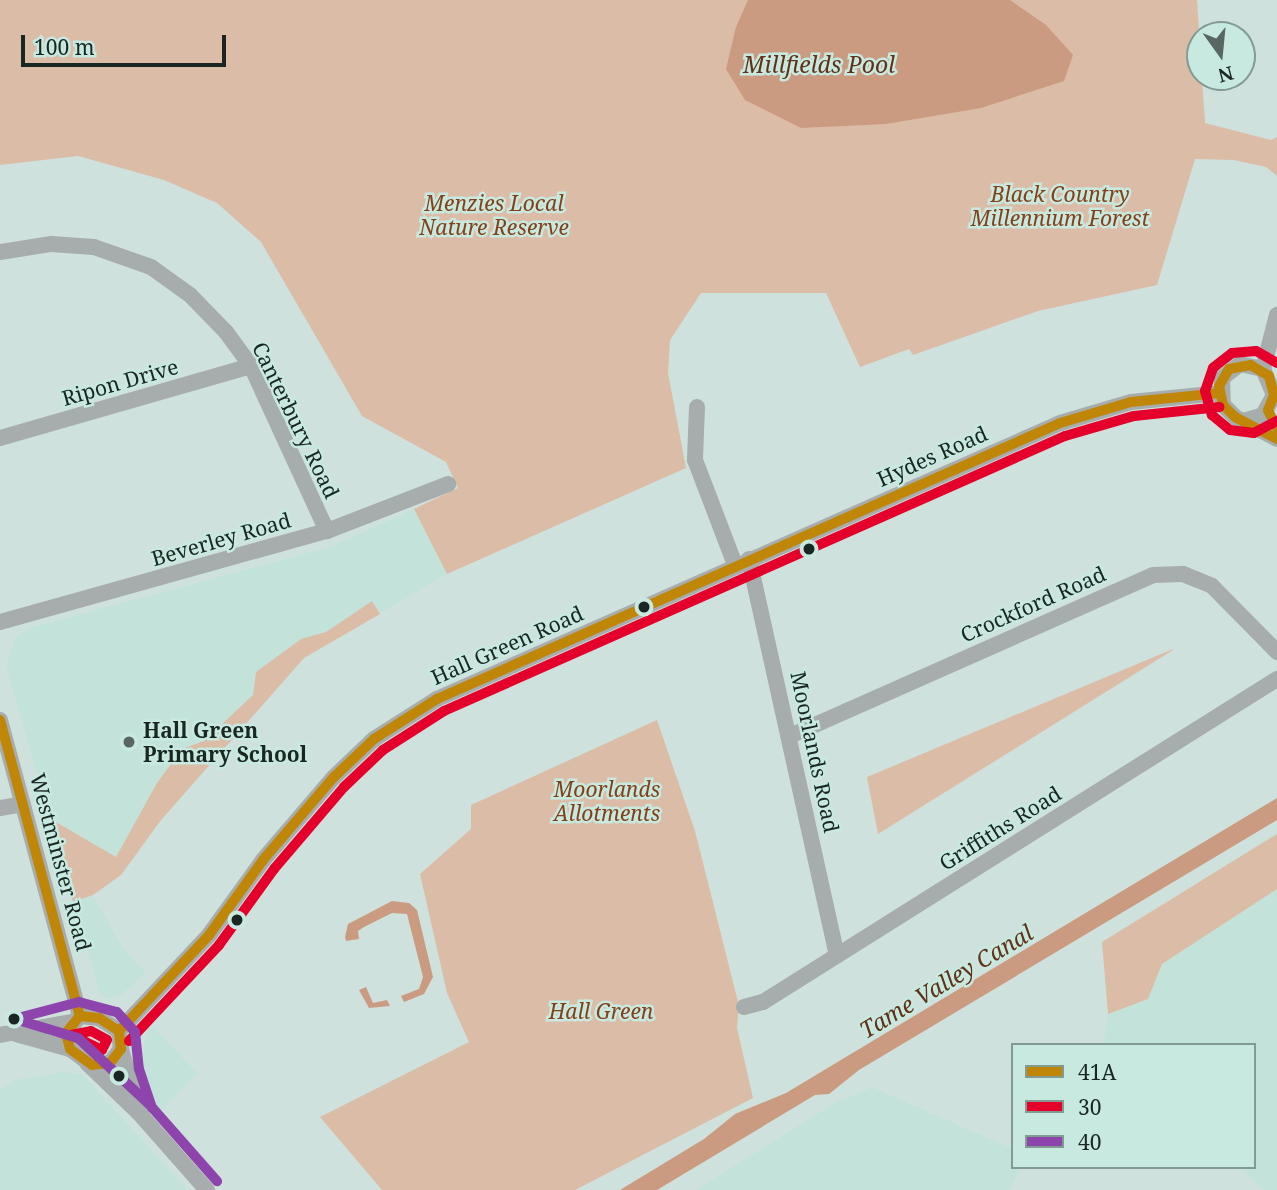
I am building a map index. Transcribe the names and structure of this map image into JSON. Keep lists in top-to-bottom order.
{
  "streets": {
    "street": [
      "Ripon Drive",
      "Canterbury Road",
      "Hydes Road",
      "Beverley Road",
      "Crockford Road",
      "Hall Green Road",
      "Moorlands Road",
      "Griffiths Road",
      "Westminster Road"
    ]
  },
  "crossings": [
    ["Ripon Drive", "Canterbury Road"],
    ["Canterbury Road", "Beverley Road"],
    ["Hydes Road", "Hall Green Road"],
    ["Hydes Road", "Moorlands Road"],
    ["Crockford Road", "Moorlands Road"],
    ["Hall Green Road", "Westminster Road"],
    ["Moorlands Road", "Griffiths Road"]
  ],
  "water": ["Millfields Pool", "Tame Valley Canal"],
  "parks": [
    "Black Country Millennium Forest",
    "Menzies Local Nature Reserve",
    "Moorlands Allotments",
    "Hall Green"
  ],
  "places": ["Hall Green Primary School"],
  "lines": ["transit line 30", "transit line 41A", "transit line 40"],
  "legend": ["41A", "30", "40"],
  "scale_bar": "100 m",
  "north": "bottom"
}
